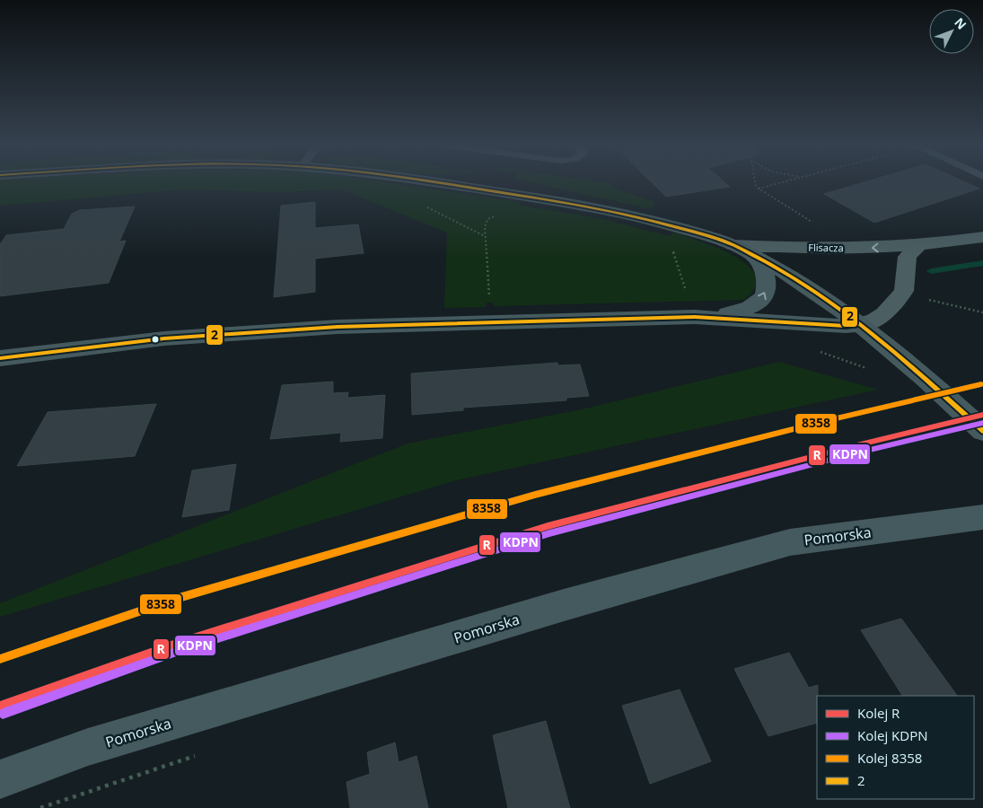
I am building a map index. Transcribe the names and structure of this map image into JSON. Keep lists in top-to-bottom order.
{
  "streets": {
    "street": ["Flisacza", "Pomorska"]
  },
  "lines": [
    "transit line 2",
    "rail line 8358",
    "rail line R",
    "rail line KDPN"
  ],
  "legend": [
    "Kolej R",
    "Kolej KDPN",
    "Kolej 8358",
    "2"
  ],
  "north": "top right"
}
